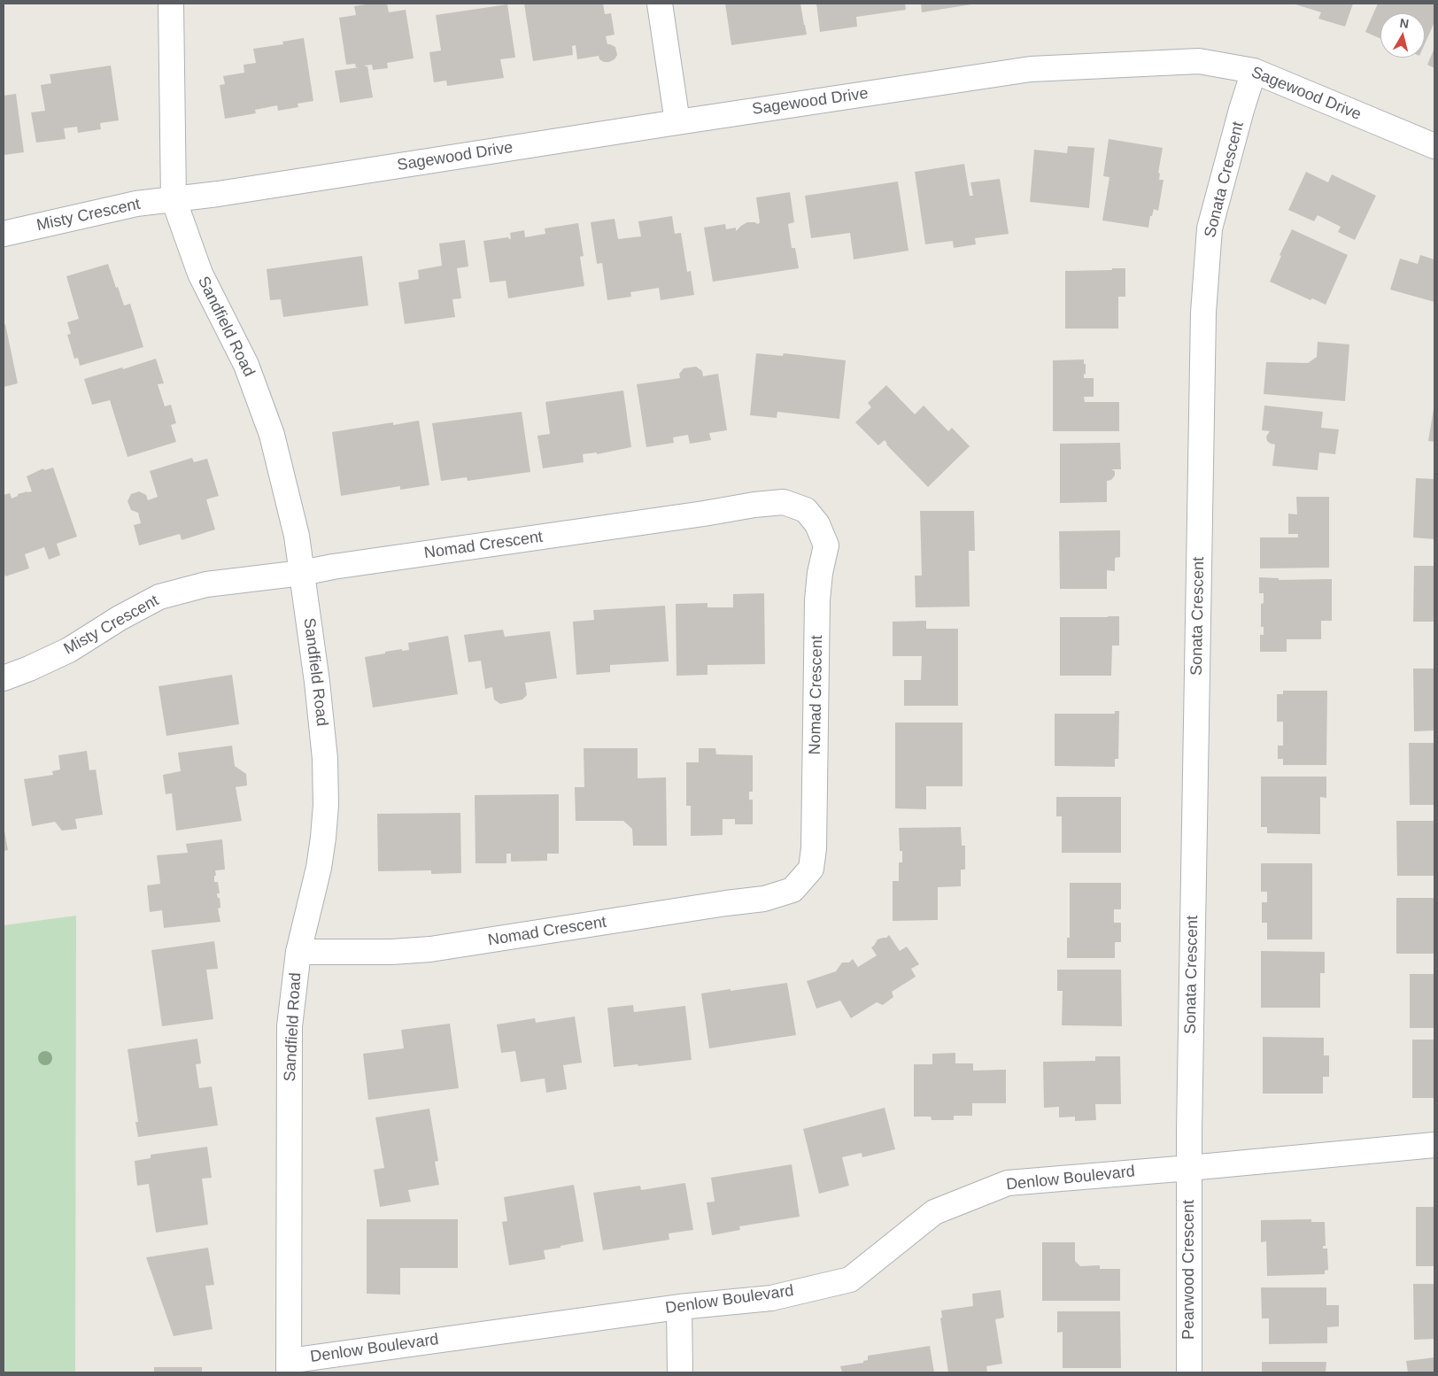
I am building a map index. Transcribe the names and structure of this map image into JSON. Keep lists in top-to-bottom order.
{
  "streets": {
    "street": [
      "Sagewood Drive",
      "Sonata Crescent",
      "Misty Crescent",
      "Sandfield Road",
      "Nomad Crescent",
      "Denlow Boulevard",
      "Pearwood Crescent"
    ]
  },
  "crossings": [
    ["Sagewood Drive", "Sonata Crescent"],
    ["Sagewood Drive", "Misty Crescent"],
    ["Sagewood Drive", "Sandfield Road"],
    ["Sonata Crescent", "Denlow Boulevard"],
    ["Sonata Crescent", "Pearwood Crescent"],
    ["Misty Crescent", "Sandfield Road"],
    ["Misty Crescent", "Nomad Crescent"],
    ["Sandfield Road", "Nomad Crescent"],
    ["Sandfield Road", "Denlow Boulevard"],
    ["Denlow Boulevard", "Pearwood Crescent"]
  ],
  "north": "top"
}
